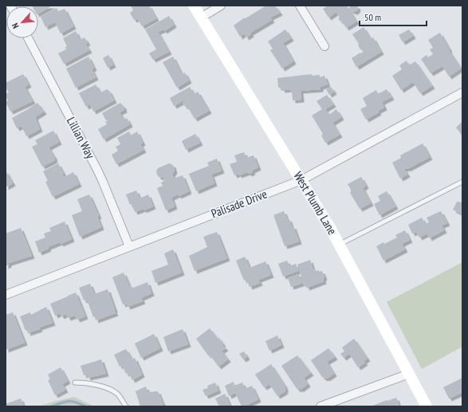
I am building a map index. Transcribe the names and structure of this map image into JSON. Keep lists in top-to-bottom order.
{
  "streets": {
    "main road": ["West Plumb Lane"],
    "street": ["Lillian Way", "Palisade Drive"]
  },
  "crossings": [
    ["Lillian Way", "Palisade Drive"],
    ["West Plumb Lane", "Palisade Drive"]
  ],
  "scale_bar": "50 m",
  "north": "bottom left"
}
